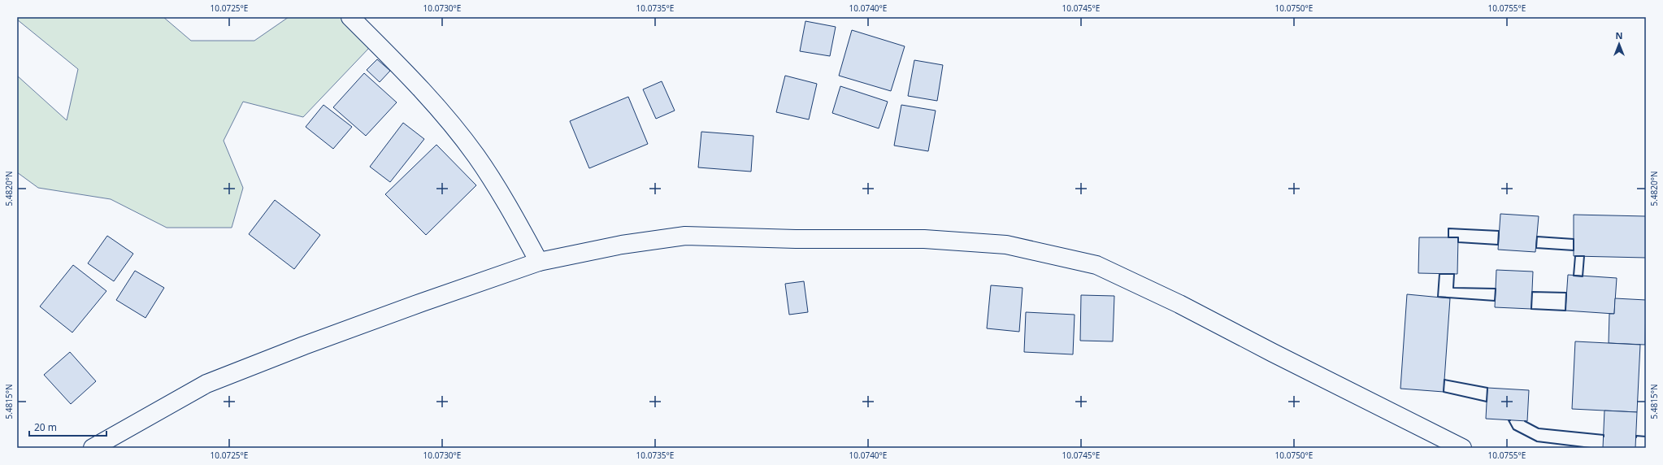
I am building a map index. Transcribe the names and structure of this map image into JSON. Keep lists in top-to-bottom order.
{
  "scale_bar": "20 m",
  "north": "top",
  "coordinates": [
    "10.0725°E",
    "10.0730°E",
    "10.0735°E",
    "10.0740°E",
    "10.0745°E",
    "10.0750°E",
    "10.0755°E",
    "5.4820°N",
    "5.4815°N"
  ]
}
